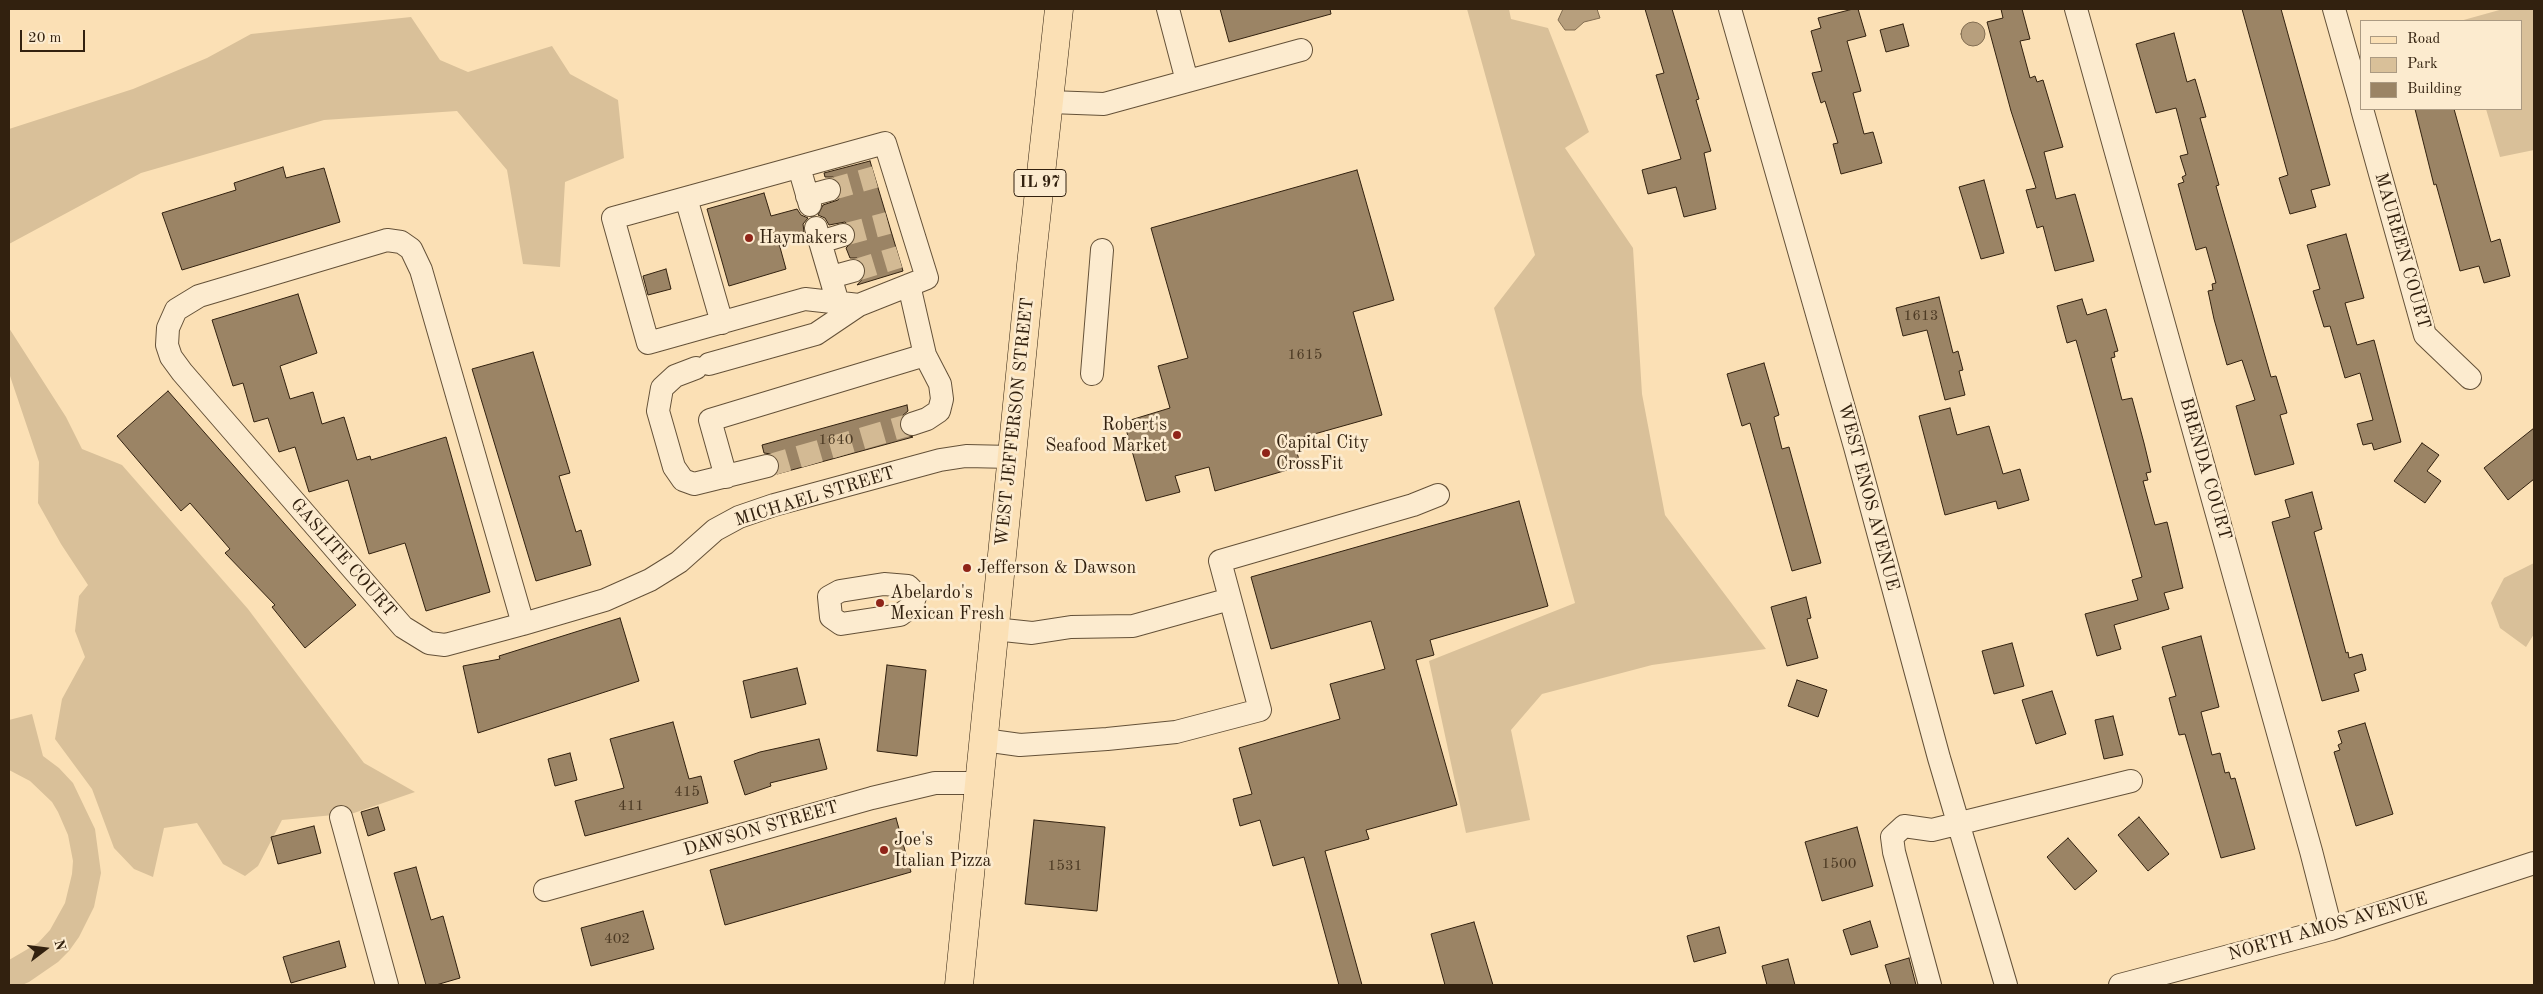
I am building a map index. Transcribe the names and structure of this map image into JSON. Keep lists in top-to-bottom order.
{
  "streets": {
    "main road": ["IL 97", "WEST JEFFERSON STREET"],
    "street": [
      "MAUREEN COURT",
      "BRENDA COURT",
      "MICHAEL STREET",
      "WEST ENOS AVENUE",
      "GASLITE COURT",
      "DAWSON STREET",
      "NORTH AMOS AVENUE"
    ]
  },
  "crossings": [
    ["WEST JEFFERSON STREET", "MICHAEL STREET"],
    ["WEST JEFFERSON STREET", "DAWSON STREET"],
    ["BRENDA COURT", "NORTH AMOS AVENUE"],
    ["MICHAEL STREET", "GASLITE COURT"]
  ],
  "places": [
    "Haymakers",
    "Robert's Seafood Market",
    "Capital City CrossFit",
    "Jefferson & Dawson",
    "Abelardo's Mexican Fresh",
    "Joe's Italian Pizza"
  ],
  "house_numbers": [
    "1613",
    "1615",
    "1640",
    "415",
    "411",
    "1500",
    "1531",
    "402"
  ],
  "legend": ["Road", "Park", "Building"],
  "scale_bar": "20 m",
  "north": "right"
}
